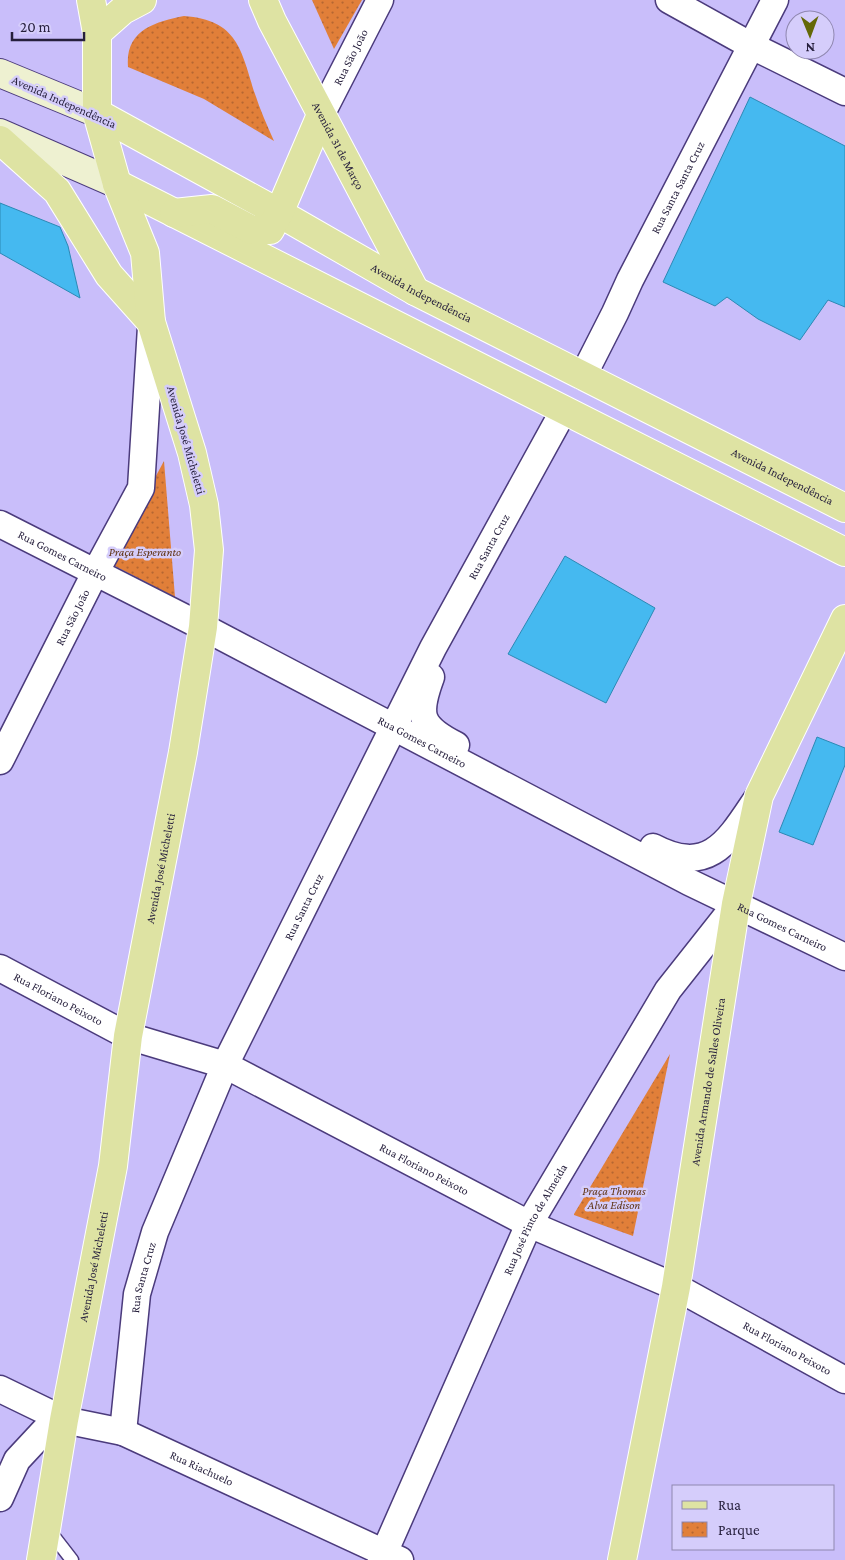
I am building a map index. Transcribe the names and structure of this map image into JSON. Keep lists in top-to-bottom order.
{
  "streets": {
    "main road": [
      "Avenida Independência",
      "Avenida 31 de Março",
      "Avenida José Micheletti",
      "Avenida Armando de Salles Oliveira"
    ],
    "street": [
      "Rua São João",
      "Rua Santa Santa Cruz",
      "Rua Santa Cruz",
      "Rua Gomes Carneiro",
      "Rua Floriano Peixoto",
      "Rua José Pinto de Almeida",
      "Rua Riachuelo"
    ]
  },
  "crossings": [
    ["Rua São João", "Avenida 31 de Março"],
    ["Rua São João", "Avenida José Micheletti"],
    ["Rua São João", "Rua Gomes Carneiro"],
    ["Avenida Independência", "Avenida 31 de Março"],
    ["Avenida Independência", "Rua Santa Santa Cruz"],
    ["Avenida José Micheletti", "Rua Gomes Carneiro"],
    ["Avenida José Micheletti", "Rua Floriano Peixoto"],
    ["Avenida José Micheletti", "Rua Riachuelo"],
    ["Rua Santa Cruz", "Rua Gomes Carneiro"],
    ["Rua Santa Cruz", "Rua Floriano Peixoto"],
    ["Rua Santa Cruz", "Rua Riachuelo"],
    ["Rua Gomes Carneiro", "Avenida Armando de Salles Oliveira"],
    ["Rua Gomes Carneiro", "Rua José Pinto de Almeida"],
    ["Rua Floriano Peixoto", "Avenida Armando de Salles Oliveira"],
    ["Rua Floriano Peixoto", "Rua José Pinto de Almeida"],
    ["Avenida Armando de Salles Oliveira", "Rua José Pinto de Almeida"],
    ["Rua José Pinto de Almeida", "Rua Riachuelo"]
  ],
  "parks": ["Praça Esperanto", "Praça Thomas Alva Edison"],
  "legend": ["Rua", "Parque"],
  "scale_bar": "20 m",
  "north": "bottom"
}
